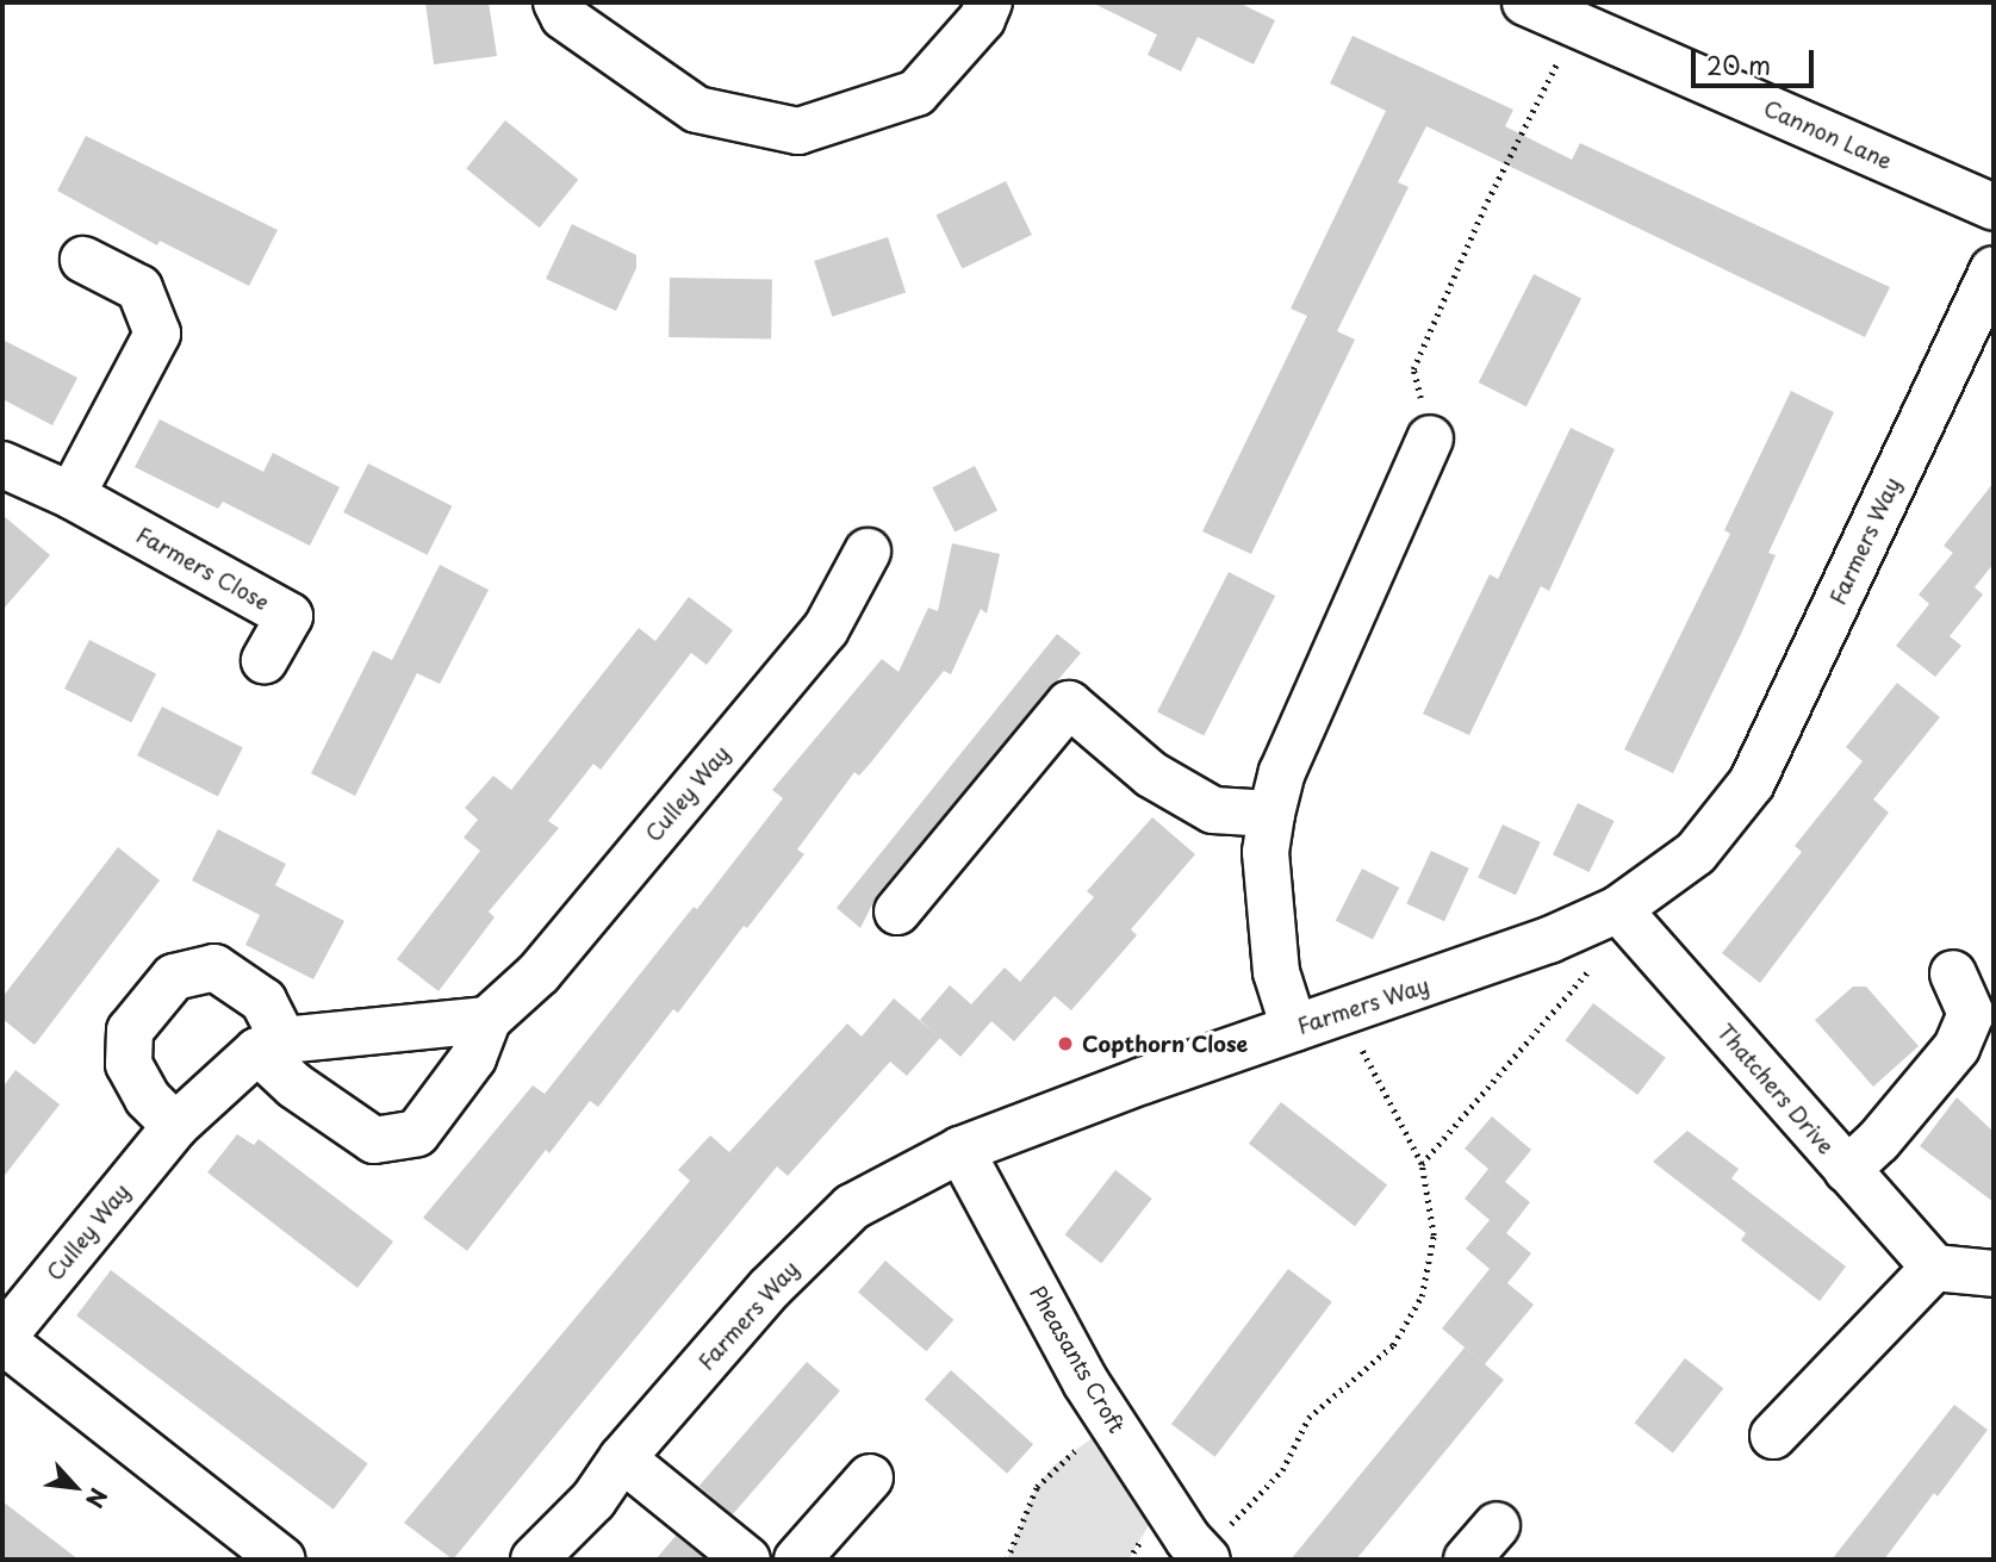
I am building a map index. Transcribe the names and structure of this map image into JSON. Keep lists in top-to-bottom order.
{
  "streets": {
    "street": [
      "Cannon Lane",
      "Farmers Way",
      "Farmers Close",
      "Culley Way",
      "Thatchers Drive",
      "Pheasants Croft"
    ]
  },
  "crossings": [
    ["Farmers Way", "Thatchers Drive"],
    ["Farmers Way", "Pheasants Croft"]
  ],
  "places": ["Copthorn Close"],
  "scale_bar": "20 m",
  "north": "bottom right"
}
